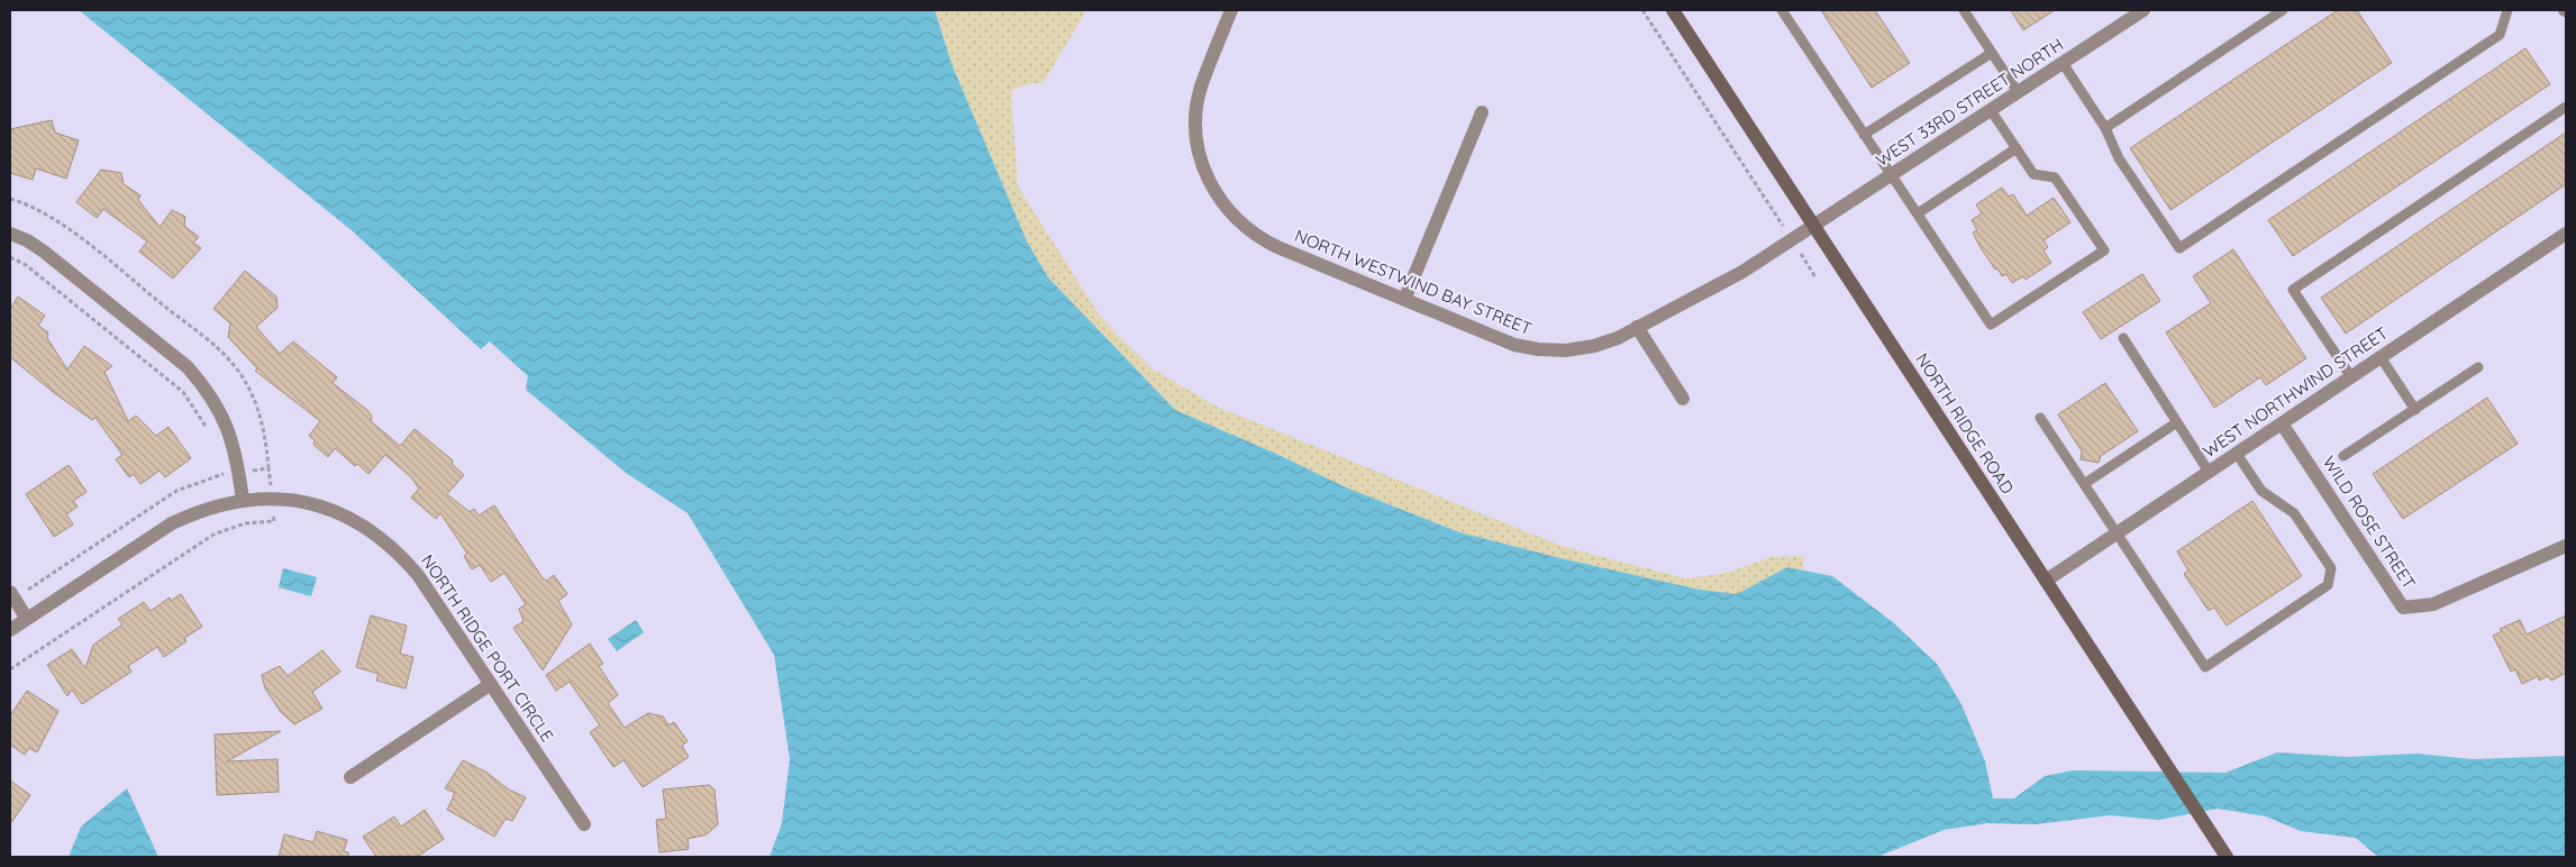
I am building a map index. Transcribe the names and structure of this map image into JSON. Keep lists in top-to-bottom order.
{
  "streets": {
    "main road": ["NORTH RIDGE ROAD"],
    "street": [
      "WEST 33RD STREET NORTH",
      "NORTH WESTWIND BAY STREET",
      "WEST NORTHWIND STREET",
      "WILD ROSE STREET",
      "NORTH RIDGE PORT CIRCLE"
    ]
  },
  "crossings": [
    ["WEST 33RD STREET NORTH", "NORTH WESTWIND BAY STREET"],
    ["WEST 33RD STREET NORTH", "NORTH RIDGE ROAD"],
    ["NORTH WESTWIND BAY STREET", "NORTH RIDGE ROAD"],
    ["WEST NORTHWIND STREET", "NORTH RIDGE ROAD"],
    ["WEST NORTHWIND STREET", "WILD ROSE STREET"]
  ]
}
